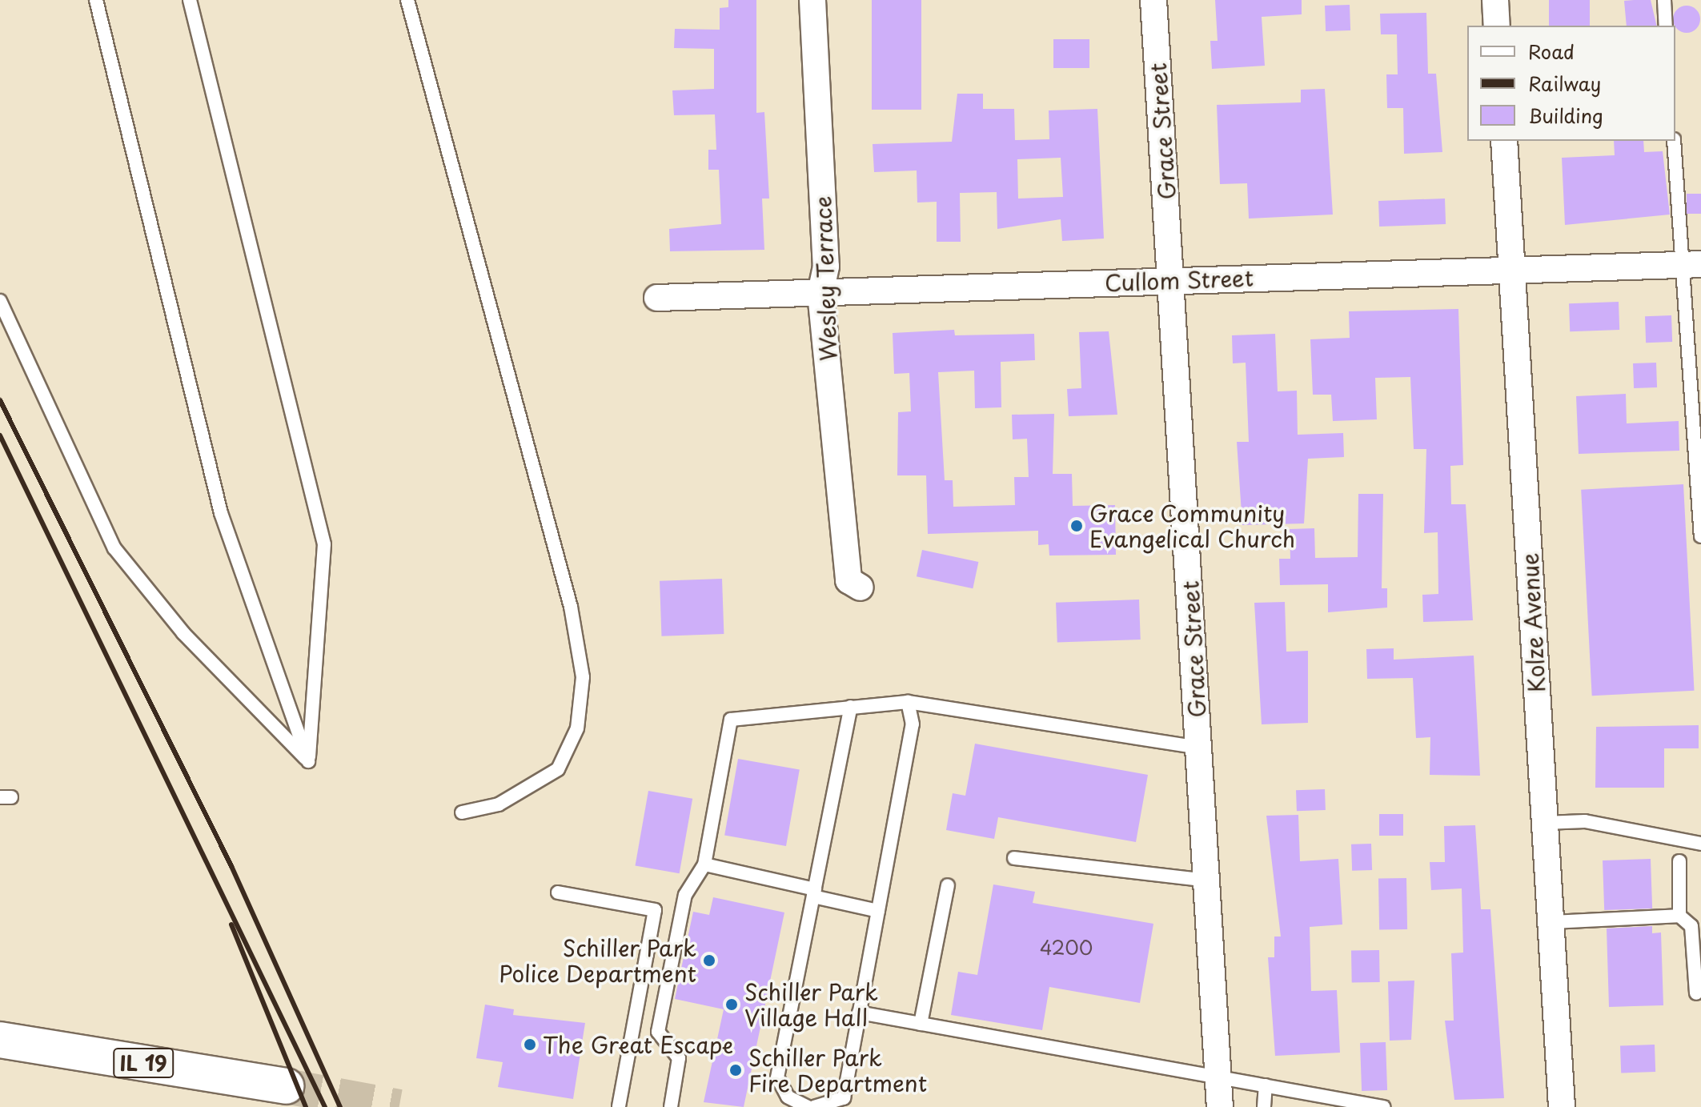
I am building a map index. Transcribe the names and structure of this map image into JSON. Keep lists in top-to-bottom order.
{
  "streets": {
    "main road": ["IL 19"],
    "street": [
      "Grace Street",
      "Wesley Terrace",
      "Cullom Street",
      "Kolze Avenue"
    ]
  },
  "crossings": [
    ["Grace Street", "Cullom Street"],
    ["Wesley Terrace", "Cullom Street"],
    ["Cullom Street", "Kolze Avenue"]
  ],
  "places": [
    "Grace Community Evangelical Church",
    "Schiller Park Police Department",
    "Schiller Park Village Hall",
    "The Great Escape",
    "Schiller Park Fire Department"
  ],
  "house_numbers": ["4200"],
  "legend": ["Road", "Railway", "Building"]
}
